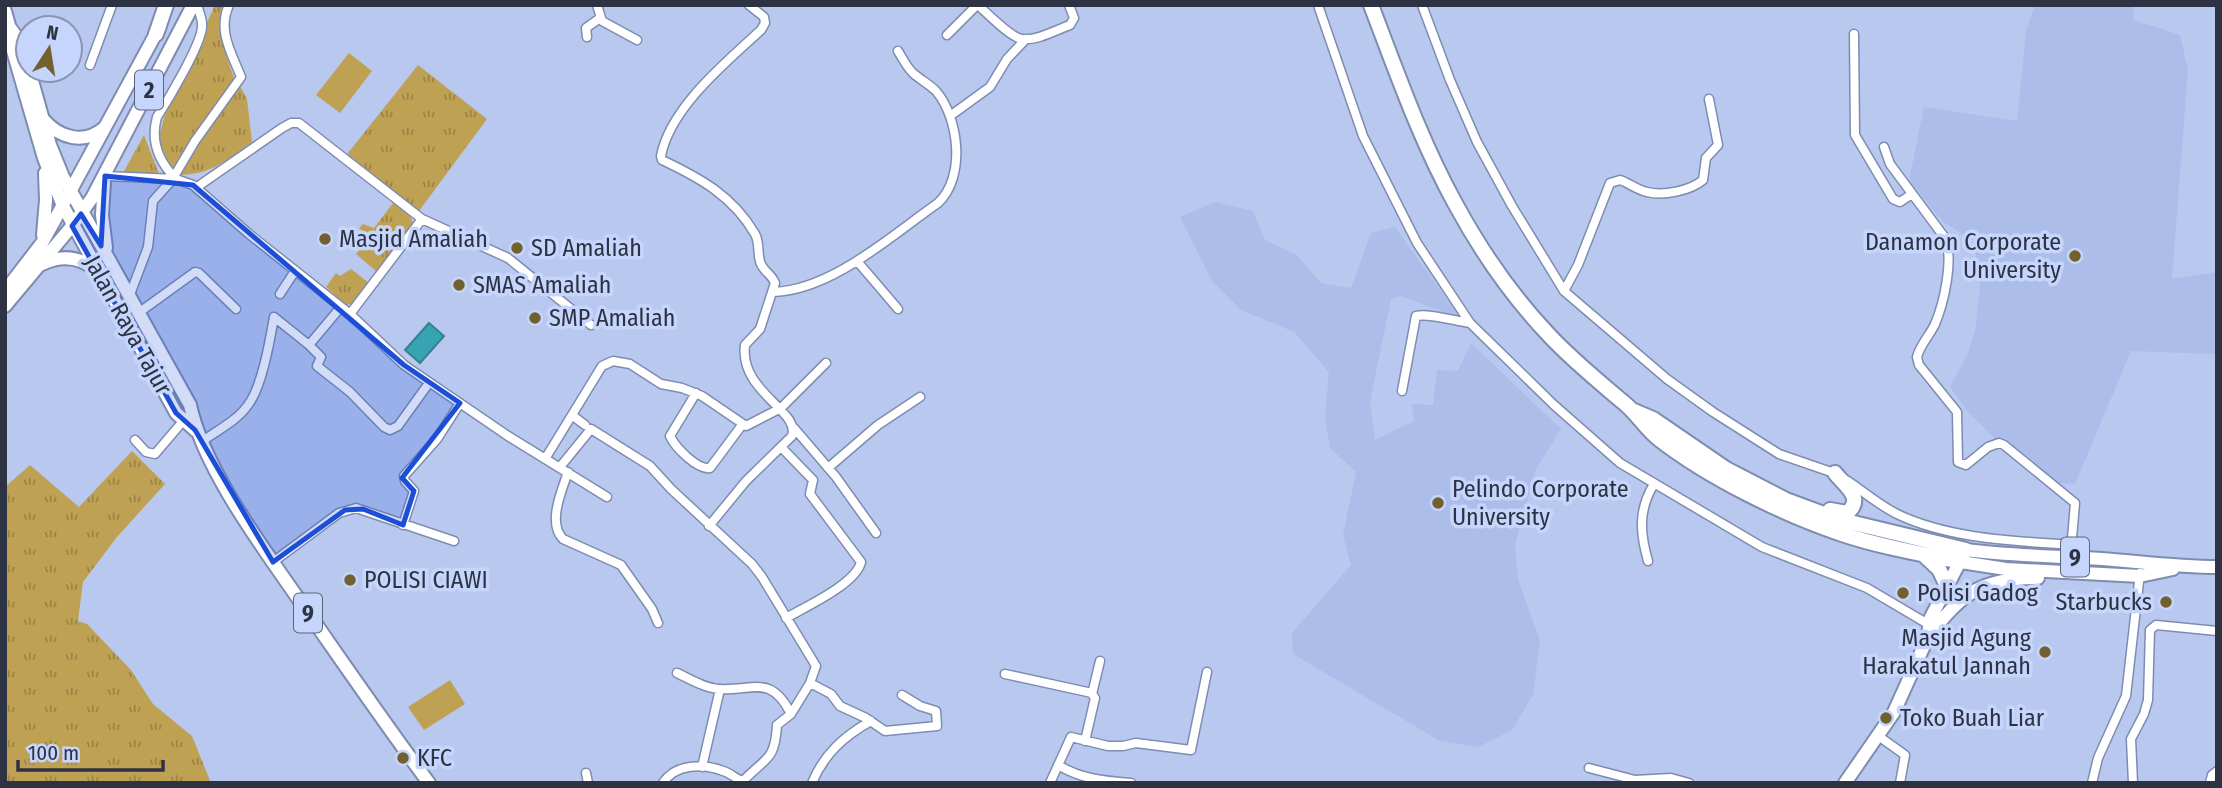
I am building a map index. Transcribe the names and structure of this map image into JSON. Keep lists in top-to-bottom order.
{
  "streets": {
    "highway": ["2", "Jalan Raya Tajur", "9"]
  },
  "crossings": [
    ["2", "Jalan Raya Tajur"],
    ["2", "9"],
    ["Jalan Raya Tajur", "9"]
  ],
  "places": [
    "Masjid Amaliah",
    "SD Amaliah",
    "Danamon Corporate University",
    "SMAS Amaliah",
    "SMP Amaliah",
    "Pelindo Corporate University",
    "POLISI CIAWI",
    "Polisi Gadog",
    "Starbucks",
    "Masjid Agung Harakatul Jannah",
    "Toko Buah Liar",
    "KFC"
  ],
  "scale_bar": "100 m",
  "north": "top"
}
